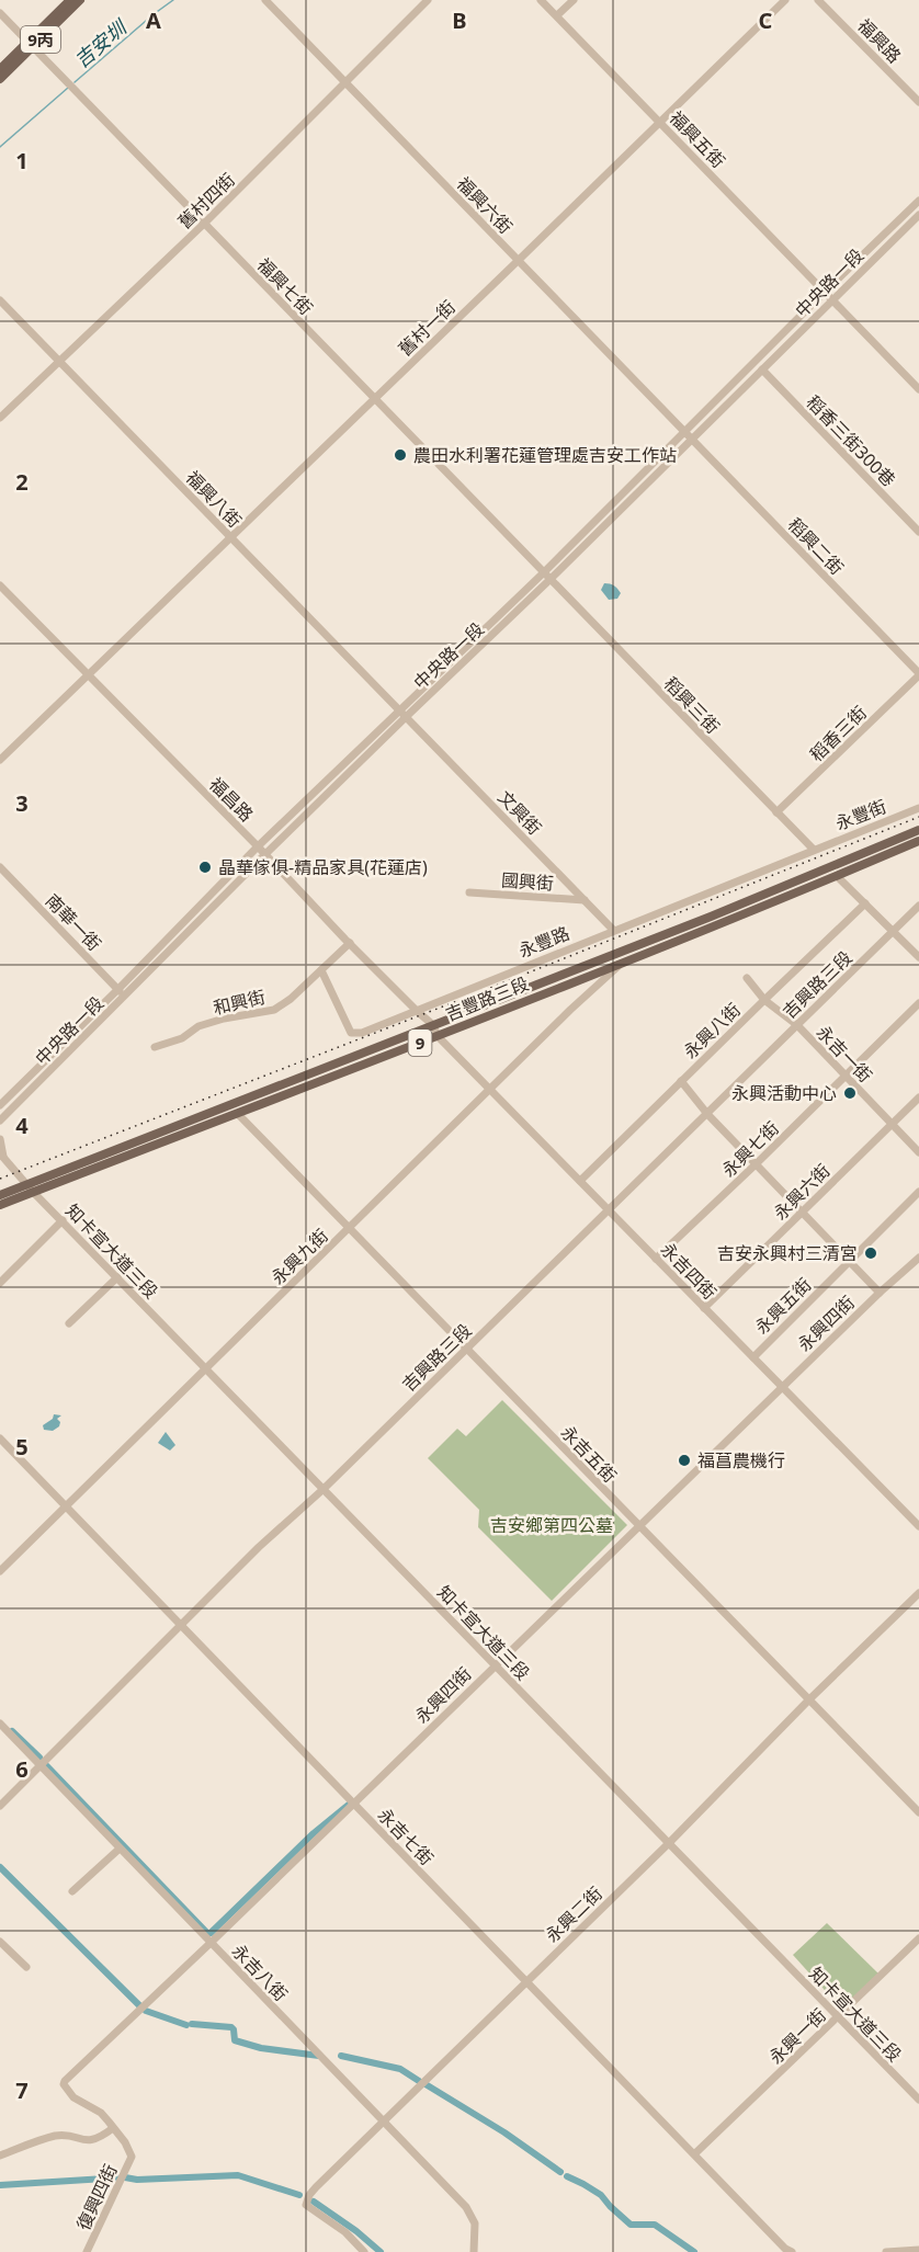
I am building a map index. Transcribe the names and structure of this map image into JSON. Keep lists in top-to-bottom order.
{
  "streets": {
    "main road": ["9丙", "吉豐路三段", "9"],
    "street": [
      "福興路",
      "福興五街",
      "舊村四街",
      "福興六街",
      "中央路一段",
      "福興七街",
      "舊村一街",
      "稻香三街300巷",
      "福興八街",
      "稻興二街",
      "稻興三街",
      "稻香三街",
      "福昌路",
      "文興街",
      "永豐街",
      "國興街",
      "南華一街",
      "永豐路",
      "吉興路三段",
      "和興街",
      "永興八街",
      "永吉一街",
      "永興七街",
      "永興六街",
      "知卡宣大道三段",
      "永興九街",
      "永吉四街",
      "永興五街",
      "永興四街",
      "永吉五街",
      "永吉七街",
      "永興二街",
      "永吉八街",
      "永興一街",
      "復興四街"
    ]
  },
  "crossings": [
    ["9丙", "福興七街"],
    ["福興五街", "中央路一段"],
    ["福興五街", "舊村一街"],
    ["舊村四街", "福興六街"],
    ["舊村四街", "福興七街"],
    ["舊村四街", "福興八街"],
    ["福興六街", "中央路一段"],
    ["福興六街", "舊村一街"],
    ["福興六街", "稻興二街"],
    ["中央路一段", "福興七街"],
    ["中央路一段", "稻香三街300巷"],
    ["中央路一段", "福興八街"],
    ["中央路一段", "稻興二街"],
    ["中央路一段", "稻興三街"],
    ["中央路一段", "福昌路"],
    ["中央路一段", "文興街"],
    ["中央路一段", "南華一街"],
    ["福興七街", "舊村一街"],
    ["福興七街", "稻興三街"],
    ["舊村一街", "福興八街"],
    ["舊村一街", "福昌路"],
    ["福興八街", "文興街"],
    ["稻興二街", "稻香三街"],
    ["稻興三街", "稻香三街"],
    ["稻興三街", "永豐街"],
    ["稻興三街", "永豐路"],
    ["福昌路", "永豐路"],
    ["福昌路", "吉豐路三段"],
    ["福昌路", "和興街"],
    ["文興街", "國興街"],
    ["文興街", "永豐路"],
    ["永豐街", "永豐路"],
    ["永豐路", "和興街"],
    ["吉興路三段", "永吉一街"],
    ["吉興路三段", "知卡宣大道三段"],
    ["吉興路三段", "永吉四街"],
    ["吉興路三段", "永吉五街"],
    ["吉興路三段", "永吉七街"],
    ["吉興路三段", "永吉八街"],
    ["吉豐路三段", "9"],
    ["吉豐路三段", "知卡宣大道三段"],
    ["吉豐路三段", "永興九街"],
    ["吉豐路三段", "永吉四街"],
    ["吉豐路三段", "永吉五街"],
    ["永興八街", "永吉一街"],
    ["永興八街", "永吉四街"],
    ["永吉一街", "永興七街"],
    ["永吉一街", "永興六街"],
    ["永興七街", "永吉四街"],
    ["永興六街", "永吉四街"],
    ["知卡宣大道三段", "永興九街"],
    ["知卡宣大道三段", "永興四街"],
    ["知卡宣大道三段", "永興二街"],
    ["知卡宣大道三段", "永興一街"],
    ["永興九街", "永吉四街"],
    ["永興九街", "永吉五街"],
    ["永興九街", "永吉七街"],
    ["永吉四街", "永興五街"],
    ["永吉四街", "永興四街"],
    ["永興四街", "永吉五街"],
    ["永興四街", "永吉七街"],
    ["永興四街", "永吉八街"],
    ["永興四街", "復興四街"],
    ["永吉五街", "永興二街"],
    ["永吉七街", "永興二街"],
    ["永吉七街", "永興一街"],
    ["永興二街", "永吉八街"]
  ],
  "water": ["吉安圳"],
  "parks": ["吉安鄉第四公墓"],
  "places": [
    "農田水利署花蓮管理處吉安工作站",
    "晶華傢俱-精品家具(花蓮店)",
    "永興活動中心",
    "吉安永興村三清宮",
    "福菖農機行"
  ],
  "grid": {
    "columns": ["A", "B", "C"],
    "rows": [
      "1",
      "2",
      "3",
      "4",
      "5",
      "6",
      "7"
    ]
  }
}
